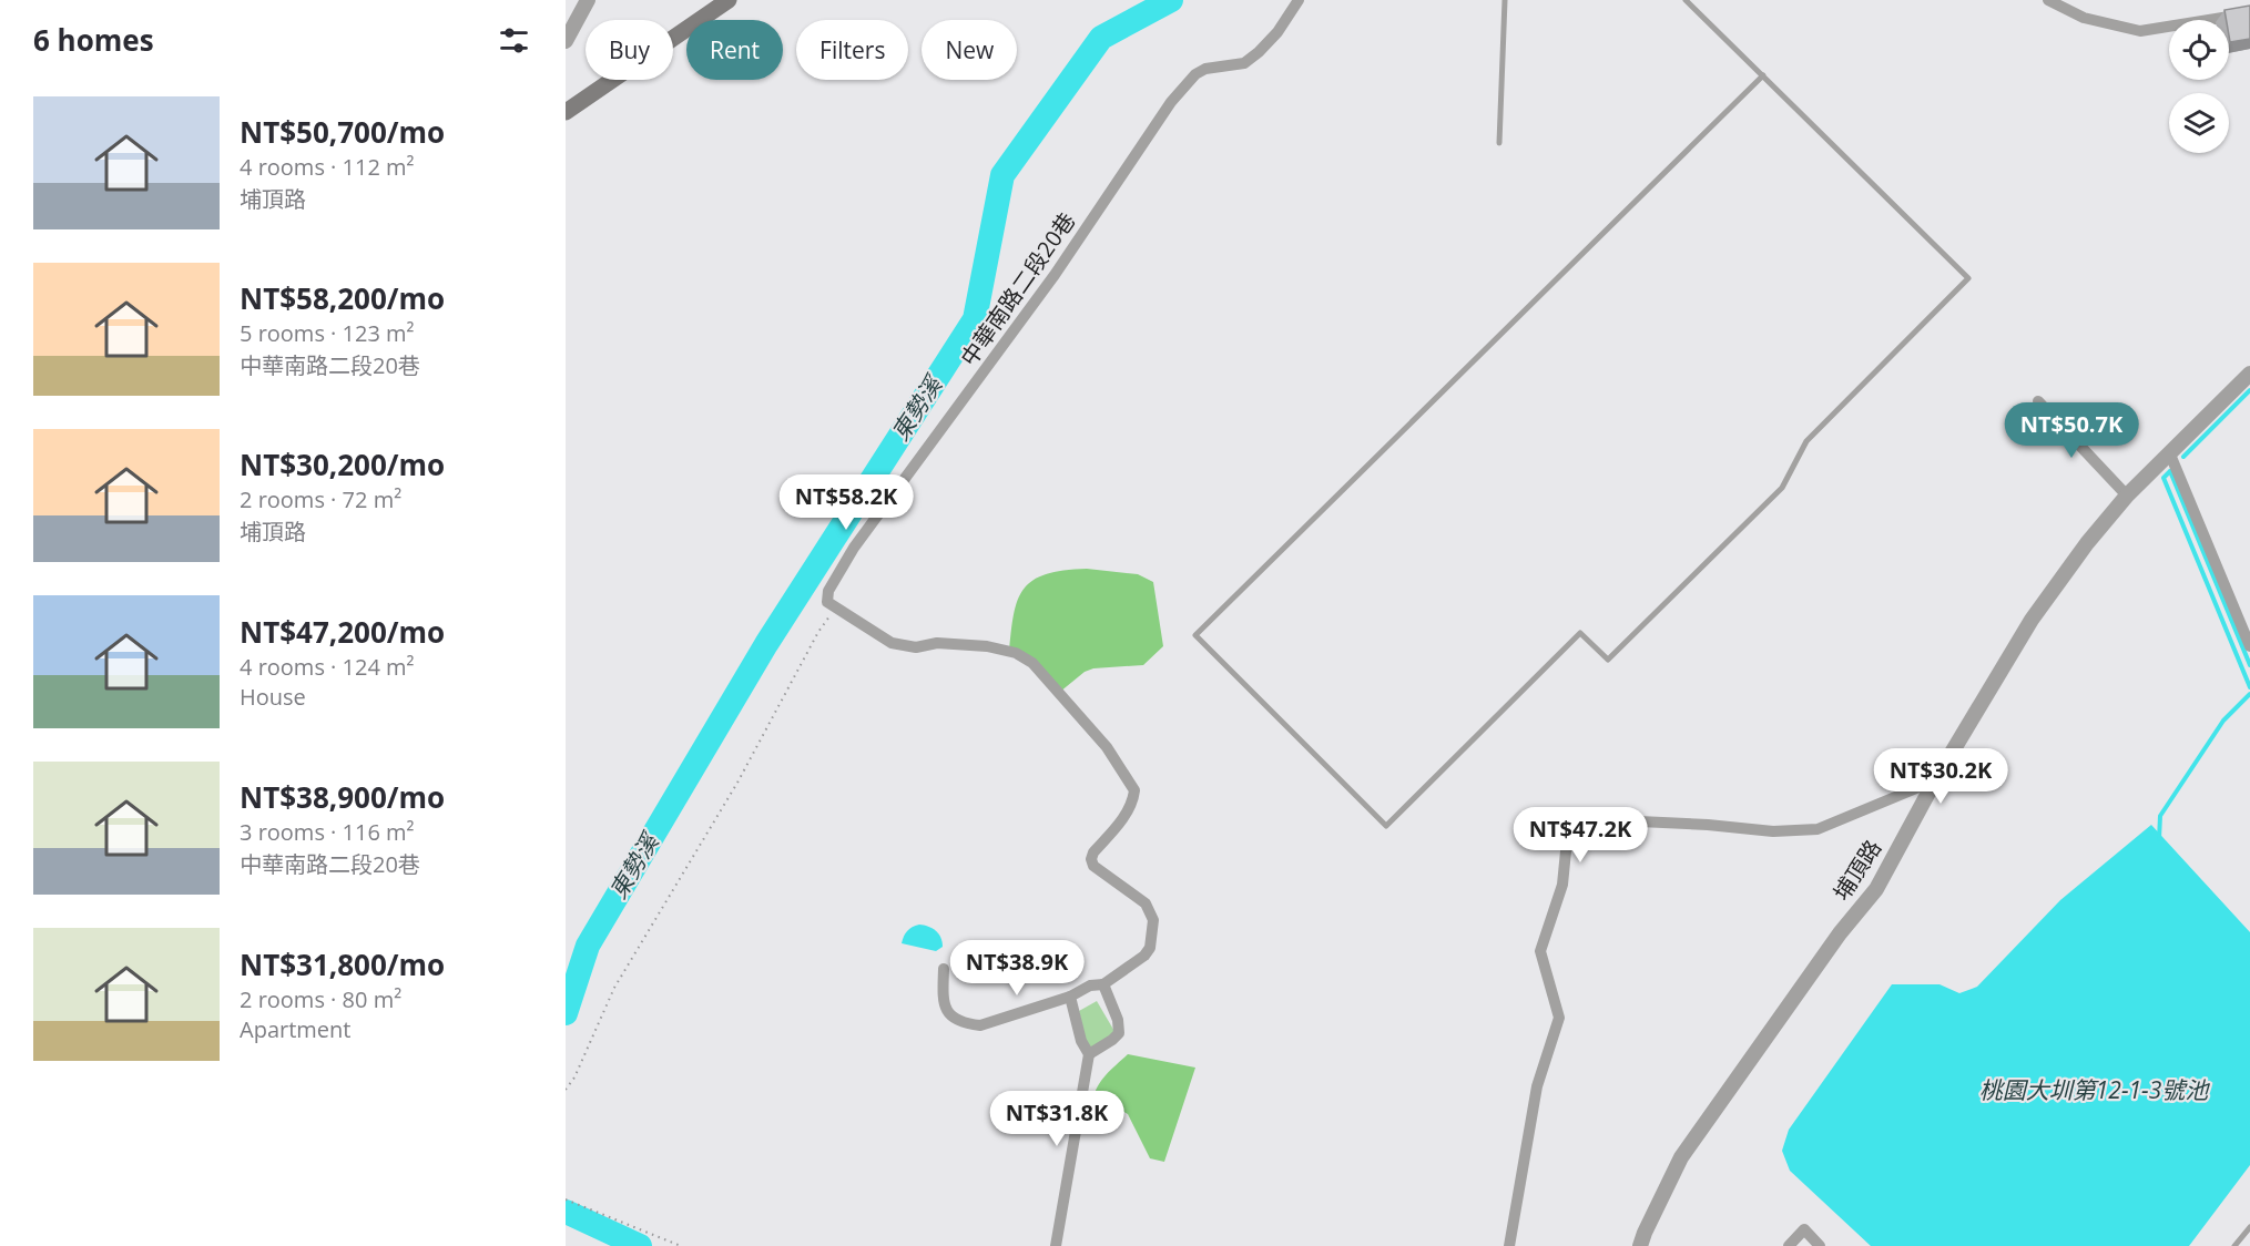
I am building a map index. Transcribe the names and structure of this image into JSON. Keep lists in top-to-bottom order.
{
  "streets": {
    "street": ["中華南路二段20巷", "埔頂路"]
  },
  "water": ["東勢溪", "桃園大圳第12-1-3號池"],
  "page": {
    "heading": "6 homes",
    "chip": [
      "Buy",
      "Rent",
      "Filters",
      "New"
    ],
    "list": [
      {
        "name": "NT$50,700/mo",
        "note": "4 rooms · 112 m² · 埔頂路"
      },
      {
        "name": "NT$58,200/mo",
        "note": "5 rooms · 123 m² · 中華南路二段20巷"
      },
      {
        "name": "NT$30,200/mo",
        "note": "2 rooms · 72 m² · 埔頂路"
      },
      {
        "name": "NT$47,200/mo",
        "note": "4 rooms · 124 m² · House"
      },
      {
        "name": "NT$38,900/mo",
        "note": "3 rooms · 116 m² · 中華南路二段20巷"
      },
      {
        "name": "NT$31,800/mo",
        "note": "2 rooms · 80 m² · Apartment"
      }
    ],
    "price": [
      "NT$50.7K",
      "NT$58.2K",
      "NT$30.2K",
      "NT$47.2K",
      "NT$38.9K",
      "NT$31.8K"
    ]
  }
}
